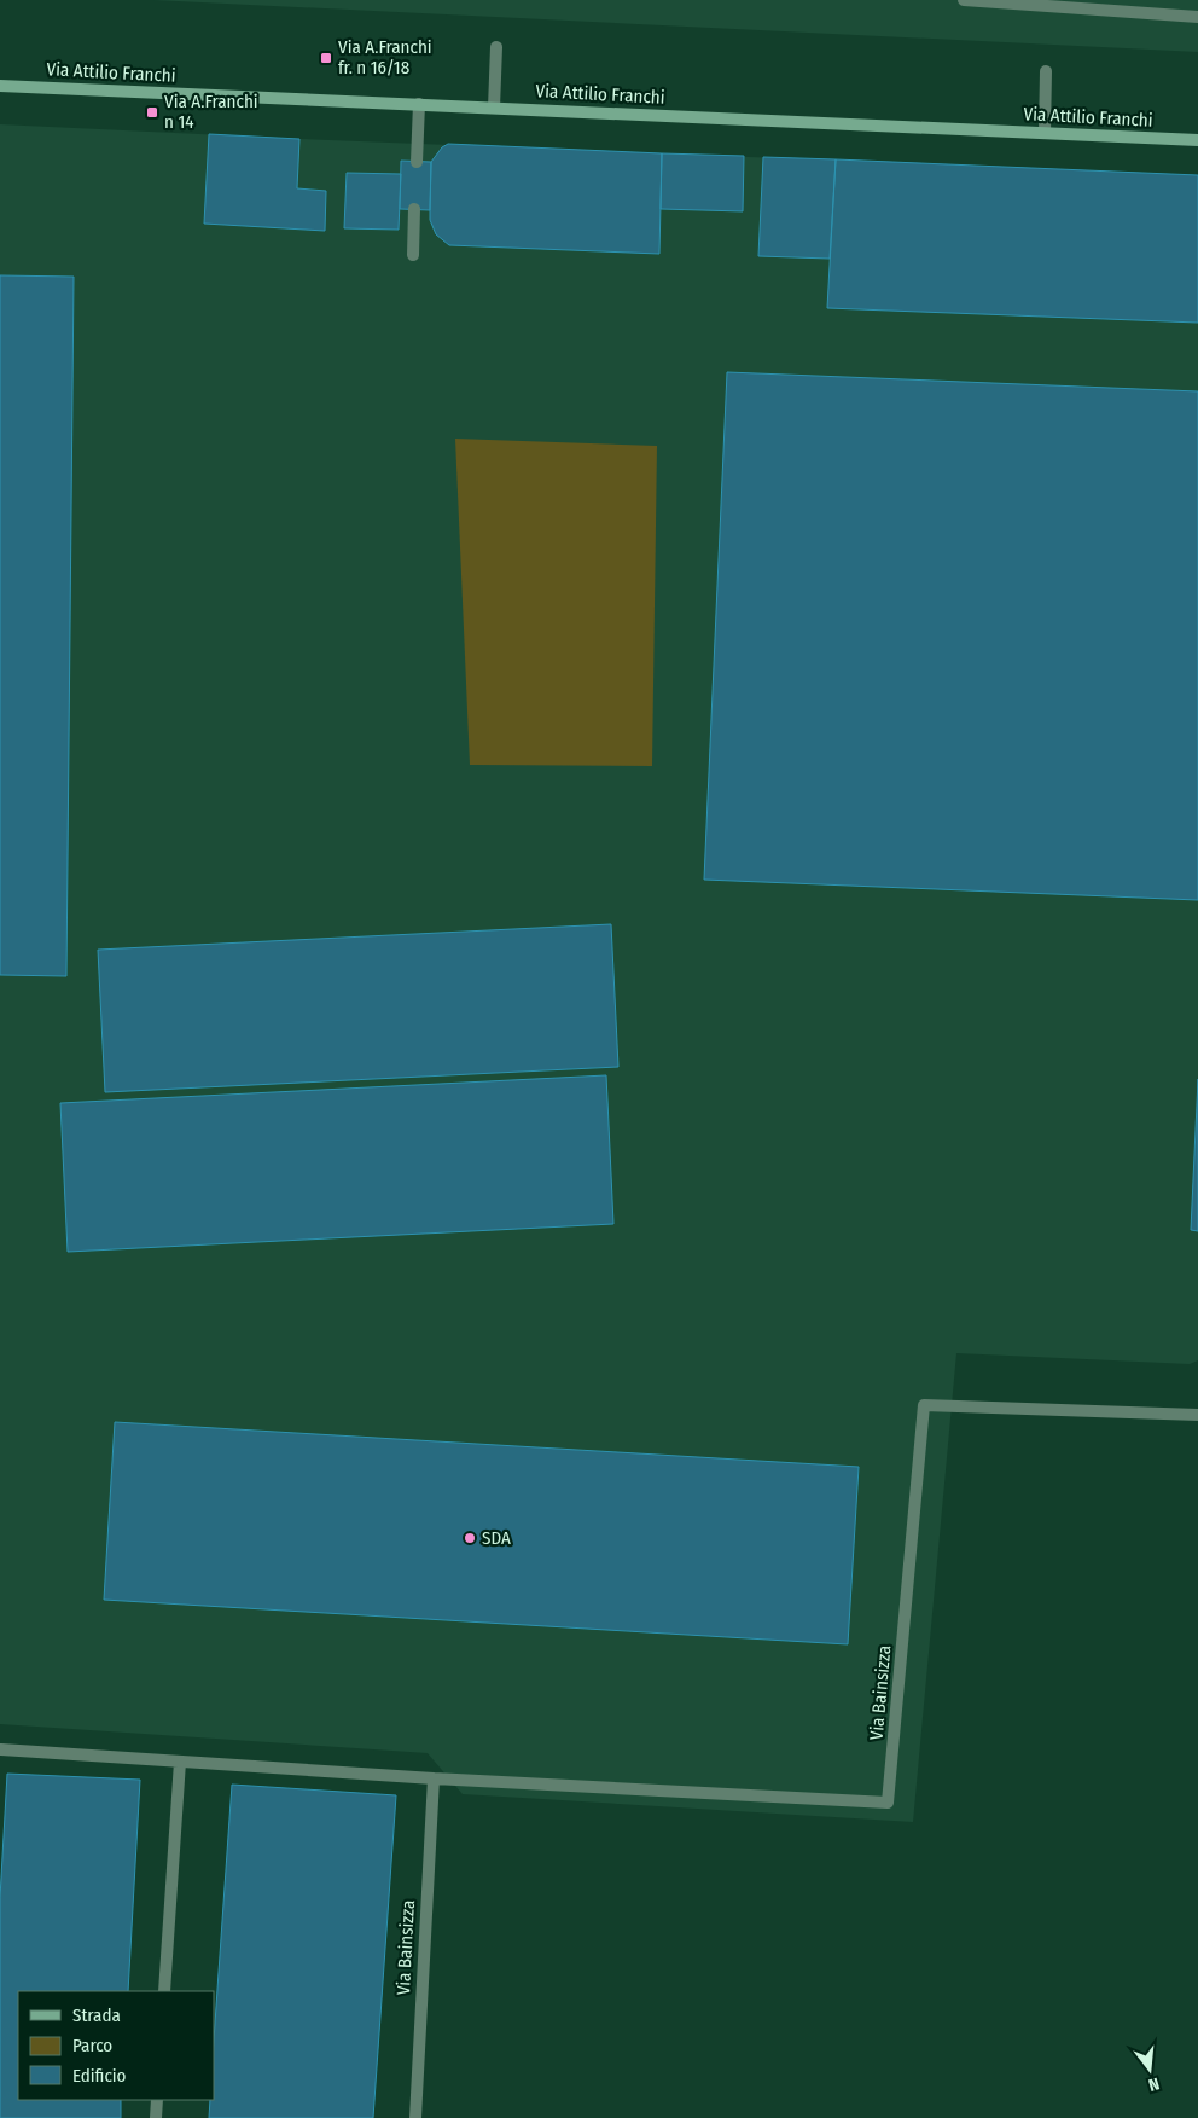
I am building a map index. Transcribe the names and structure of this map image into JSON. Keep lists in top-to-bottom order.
{
  "streets": {
    "street": ["Via Attilio Franchi"],
    "lane": ["Via Bainsizza"]
  },
  "places": {
    "transit": ["Via A.Franchi fr. n 16/18", "Via A.Franchi n 14"],
    "other": ["SDA"]
  },
  "legend": ["Strada", "Parco", "Edificio"],
  "north": "bottom"
}
